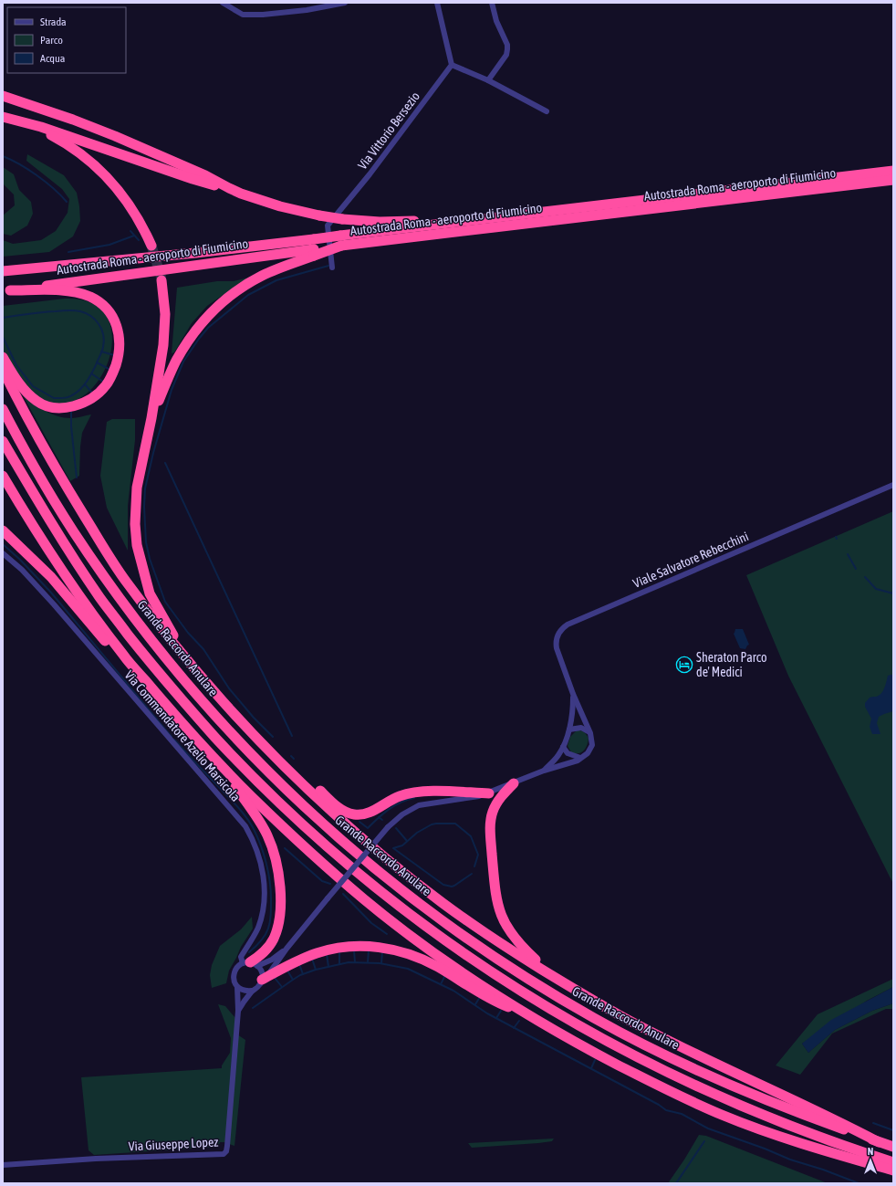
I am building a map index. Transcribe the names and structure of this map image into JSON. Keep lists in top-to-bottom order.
{
  "streets": {
    "highway": ["Autostrada Roma - aeroporto di Fiumicino", "Grande Raccordo Anulare"],
    "street": [
      "Via Vittorio Bersezio",
      "Viale Salvatore Rebecchini",
      "Via Commendatore Azelio Marsicola",
      "Via Giuseppe Lopez"
    ]
  },
  "crossings": [
    ["Viale Salvatore Rebecchini", "Via Commendatore Azelio Marsicola"],
    ["Viale Salvatore Rebecchini", "Via Giuseppe Lopez"],
    ["Via Commendatore Azelio Marsicola", "Via Giuseppe Lopez"]
  ],
  "places": {
    "hotel": ["Sheraton Parco de' Medici"]
  },
  "legend": ["Strada", "Parco", "Acqua"],
  "north": "top"
}
